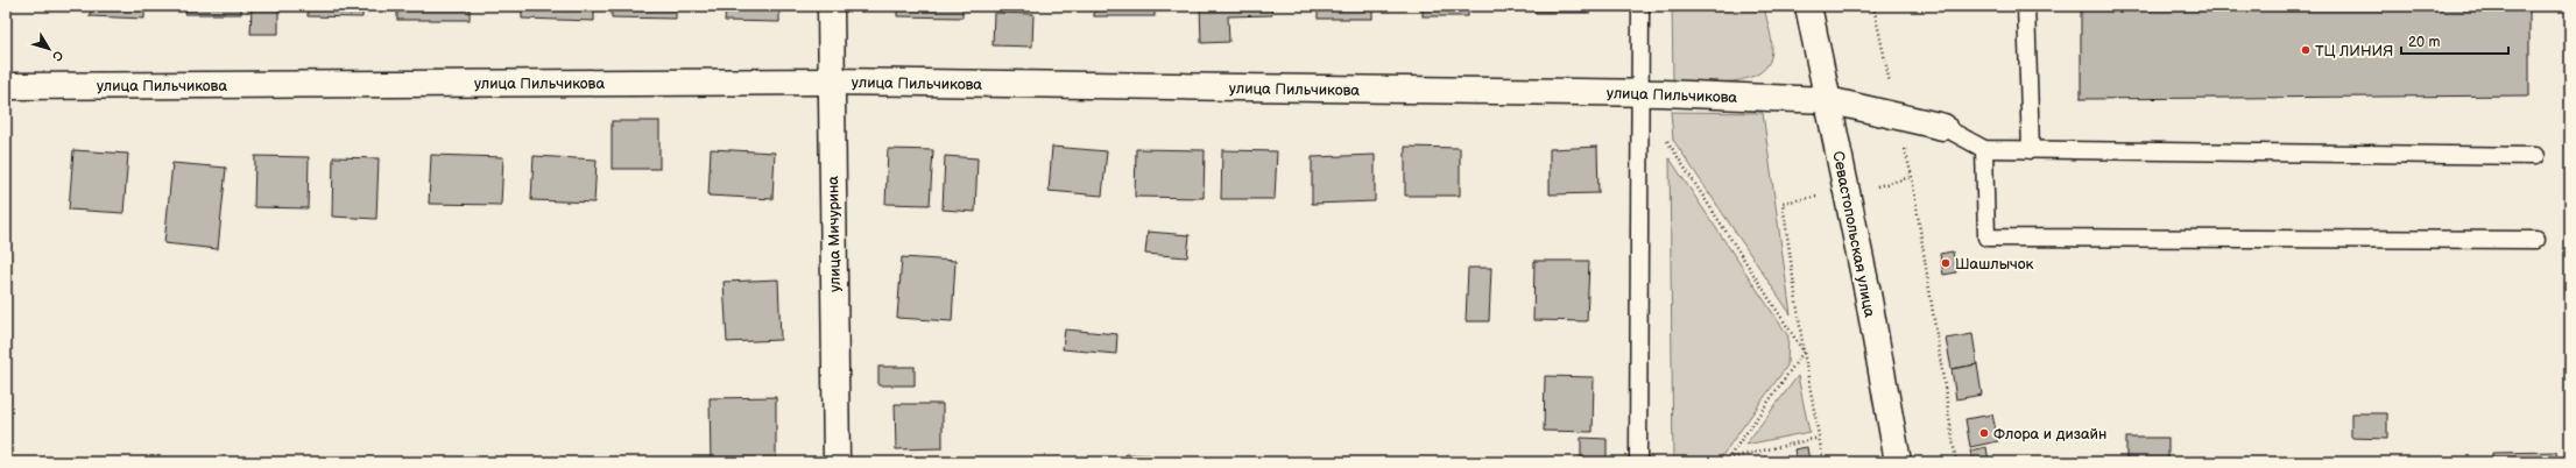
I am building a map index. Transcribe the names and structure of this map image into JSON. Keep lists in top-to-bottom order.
{
  "streets": {
    "street": ["улица Пильчикова", "улица Мичурина", "Севастопольская улица"]
  },
  "crossings": [
    ["улица Пильчикова", "улица Мичурина"],
    ["улица Пильчикова", "Севастопольская улица"]
  ],
  "places": ["ТЦ ЛИНИЯ", "Шашлычок", "Флора и дизайн"],
  "scale_bar": "20 m",
  "north": "bottom right"
}
